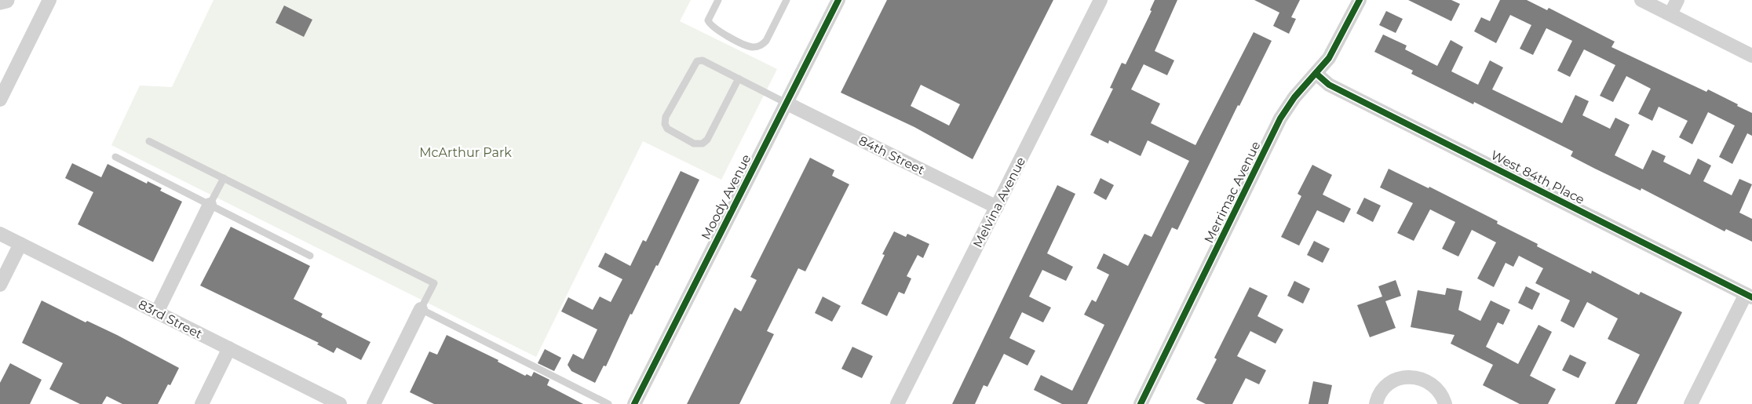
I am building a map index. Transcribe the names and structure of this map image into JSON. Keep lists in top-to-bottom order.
{
  "streets": {
    "street": [
      "84th Street",
      "West 84th Place",
      "Merrimac Avenue",
      "Moody Avenue",
      "Melvina Avenue",
      "83rd Street"
    ]
  },
  "crossings": [
    ["84th Street", "Moody Avenue"],
    ["84th Street", "Melvina Avenue"],
    ["West 84th Place", "Merrimac Avenue"]
  ],
  "parks": ["McArthur Park"]
}
